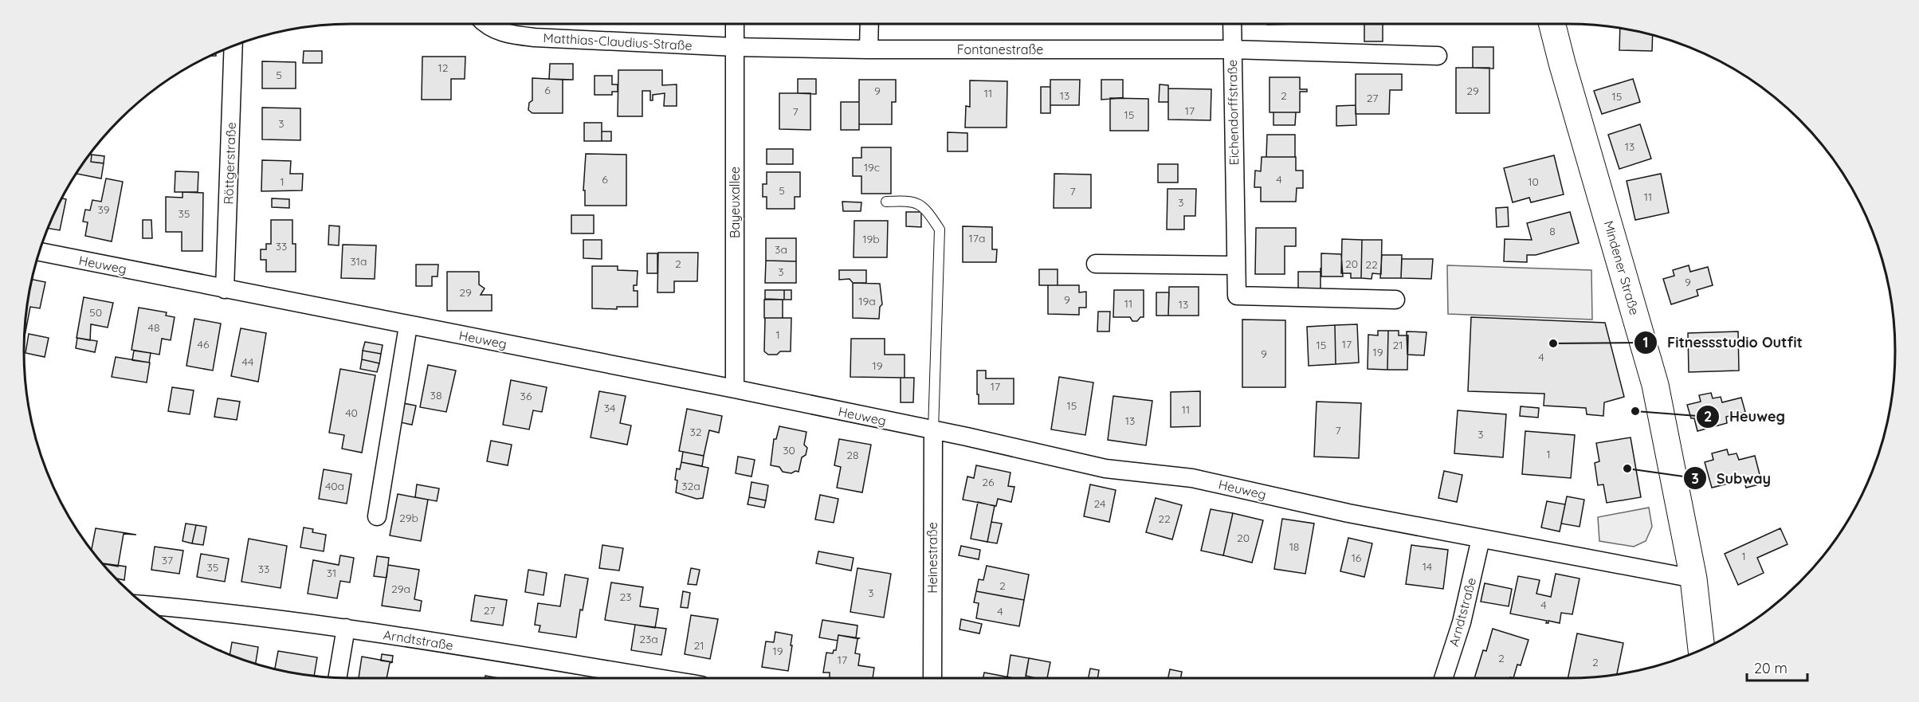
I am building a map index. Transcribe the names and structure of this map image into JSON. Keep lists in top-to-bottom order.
{
  "streets": {
    "main road": ["Mindener Straße"],
    "street": [
      "Matthias-Claudius-Straße",
      "Fontanestraße",
      "Eichendorffstraße",
      "Röttgerstraße",
      "Bayeuxallee",
      "Heuweg",
      "Heinestraße",
      "Arndtstraße"
    ]
  },
  "crossings": [
    ["Matthias-Claudius-Straße", "Fontanestraße"],
    ["Matthias-Claudius-Straße", "Bayeuxallee"],
    ["Fontanestraße", "Eichendorffstraße"],
    ["Fontanestraße", "Bayeuxallee"],
    ["Röttgerstraße", "Heuweg"],
    ["Bayeuxallee", "Heuweg"],
    ["Heuweg", "Mindener Straße"],
    ["Heuweg", "Heinestraße"],
    ["Heuweg", "Arndtstraße"]
  ],
  "places": ["Fitnessstudio Outfit", "Heuweg", "Subway"],
  "house_numbers": [
    "12",
    "5",
    "6",
    "9",
    "29",
    "11",
    "13",
    "2",
    "15",
    "27",
    "17",
    "7",
    "15",
    "3",
    "13",
    "19c",
    "6",
    "4",
    "1",
    "10",
    "5",
    "7",
    "11",
    "3",
    "39",
    "35",
    "8",
    "17a",
    "19b",
    "33",
    "3a",
    "31a",
    "2",
    "20",
    "22",
    "3",
    "9",
    "29",
    "9",
    "19a",
    "11",
    "13",
    "50",
    "48",
    "1",
    "46",
    "17",
    "15",
    "21",
    "19",
    "9",
    "4",
    "44",
    "19",
    "17",
    "38",
    "36",
    "15",
    "34",
    "11",
    "40",
    "13",
    "7",
    "32",
    "3",
    "30",
    "1",
    "28",
    "26",
    "40a",
    "32a",
    "24",
    "29b",
    "22",
    "20",
    "18",
    "1",
    "16",
    "37",
    "14",
    "35",
    "33",
    "31",
    "2",
    "29a",
    "3",
    "23",
    "4",
    "27",
    "4",
    "23a",
    "21",
    "19",
    "2",
    "17",
    "2"
  ],
  "scale_bar": "20 m"
}
